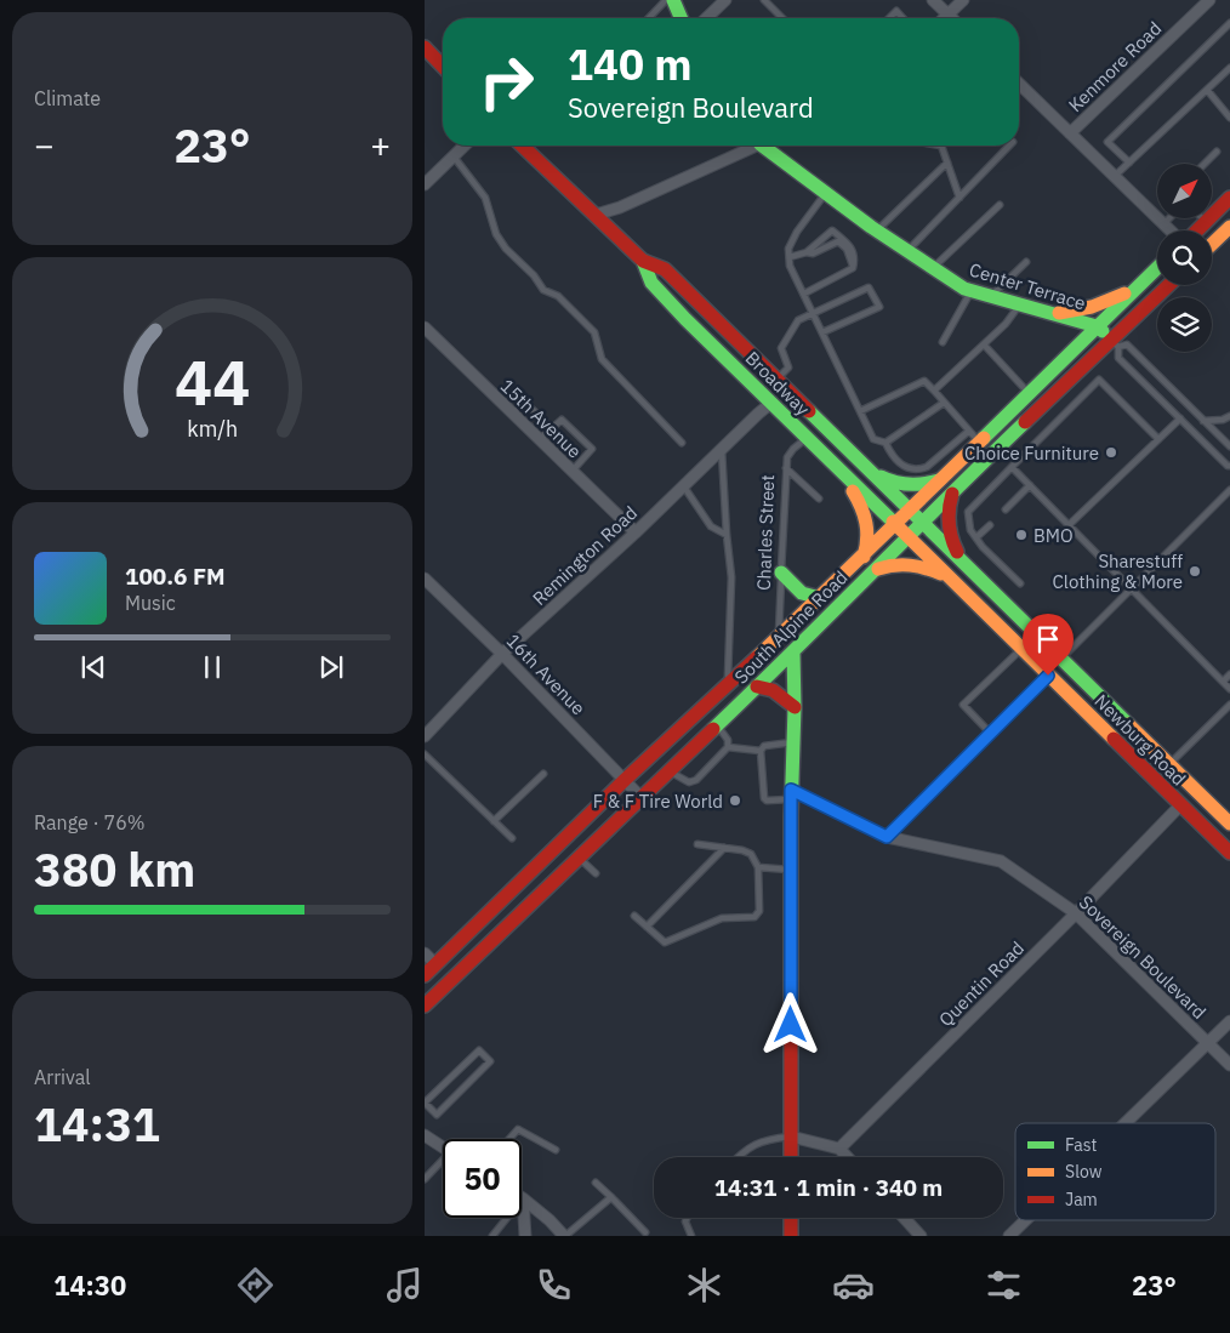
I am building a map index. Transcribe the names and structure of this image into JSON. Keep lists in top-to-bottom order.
{
  "streets": {
    "main road": [
      "Center Terrace",
      "Broadway",
      "South Alpine Road",
      "Newburg Road"
    ],
    "street": [
      "Kenmore Road",
      "15th Avenue",
      "Remington Road",
      "16th Avenue",
      "Sovereign Boulevard",
      "Quentin Road"
    ],
    "lane": ["Charles Street"]
  },
  "crossings": [
    ["Center Terrace", "South Alpine Road"],
    ["Broadway", "Charles Street"],
    ["Broadway", "Remington Road"],
    ["Broadway", "South Alpine Road"],
    ["Broadway", "Newburg Road"],
    ["15th Avenue", "Remington Road"],
    ["Charles Street", "South Alpine Road"],
    ["Remington Road", "16th Avenue"],
    ["South Alpine Road", "16th Avenue"],
    ["South Alpine Road", "Newburg Road"],
    ["Newburg Road", "Quentin Road"],
    ["Sovereign Boulevard", "Quentin Road"]
  ],
  "places": [
    "Choice Furniture",
    "BMO",
    "Sharestuff Clothing & More",
    "F & F Tire World"
  ],
  "legend": ["Fast", "Slow", "Jam"],
  "north": "top right",
  "page": {
    "tile": [
      "Climate",
      ["Range · 76%", "380 km"],
      ["Arrival", "14:31"]
    ],
    "turn": ["140 m", "Sovereign Boulevard"],
    "heat": ["−", "23°", "+"],
    "song": ["100.6 FM", "Music"],
    "limit": "50",
    "trip": "14:31 · 1 min · 340 m",
    "tabs": ["14:30", "23°"],
    "gauge": ["44", "km/h"]
  }
}
